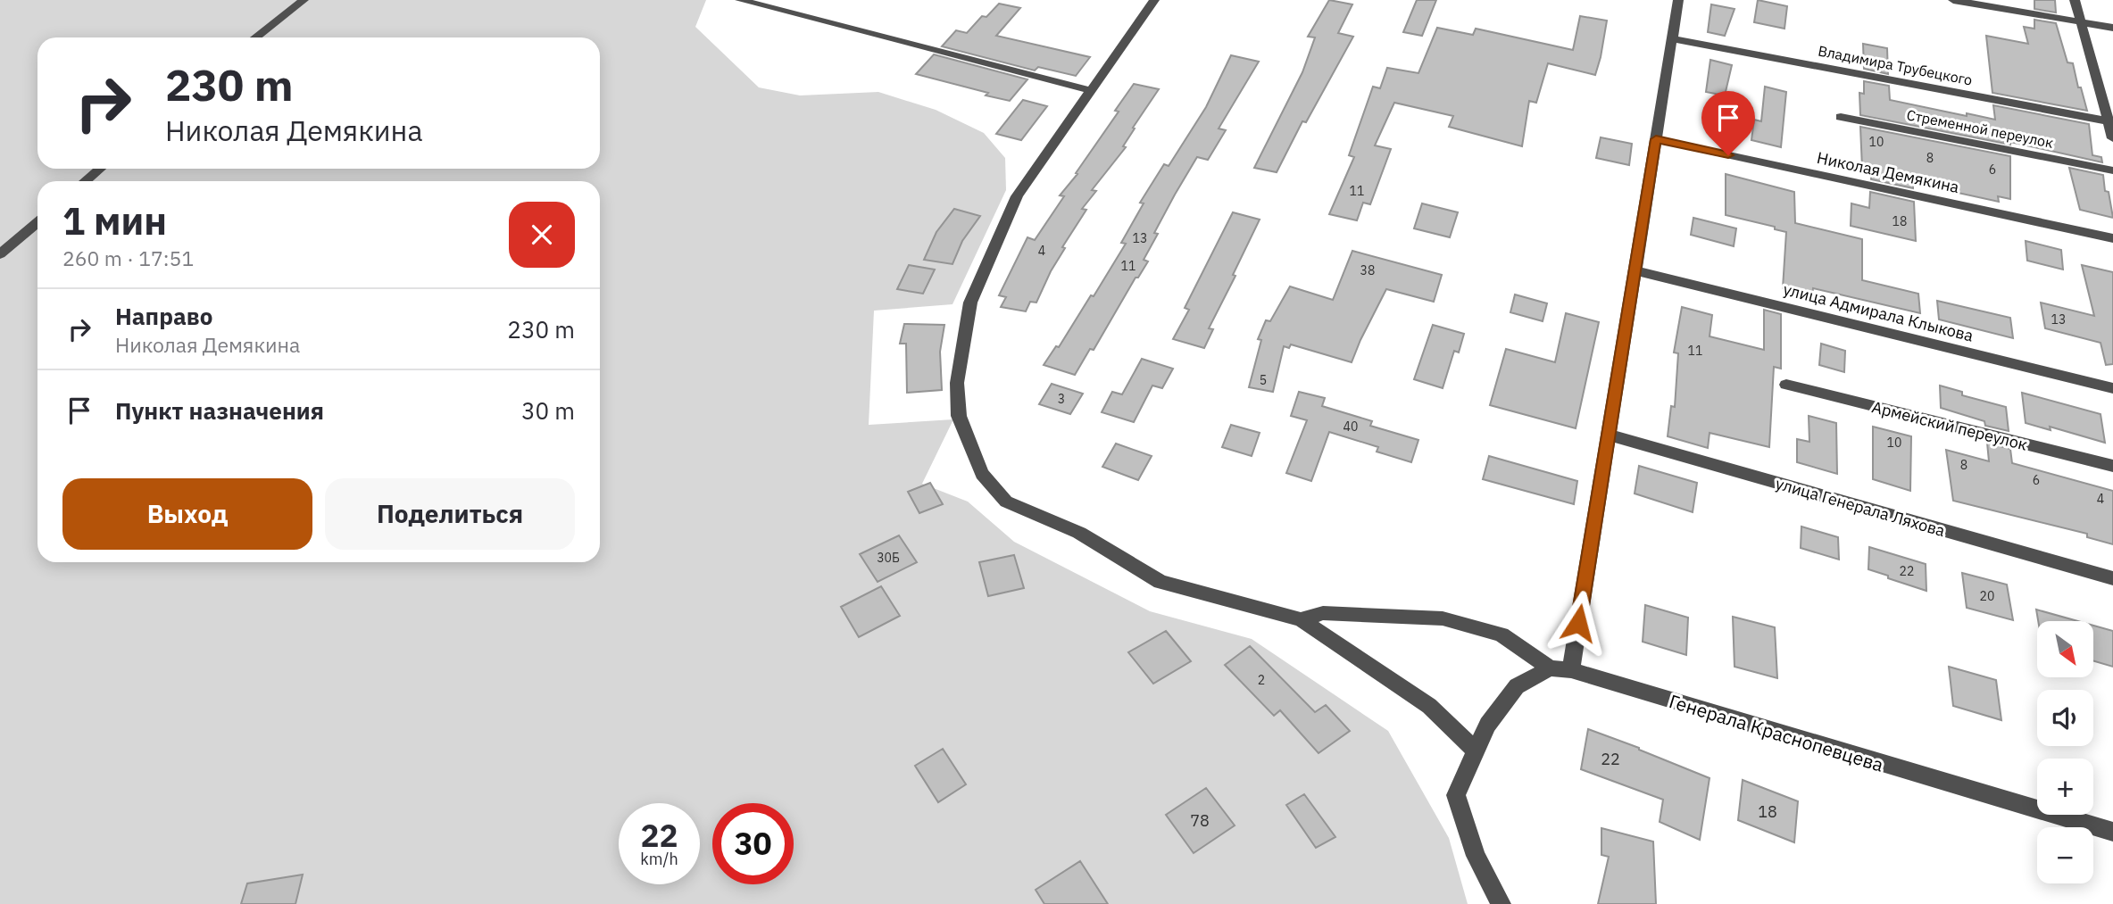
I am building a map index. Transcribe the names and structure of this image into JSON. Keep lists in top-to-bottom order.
{
  "streets": {
    "street": [
      "Владимира Трубецкого",
      "Стременной переулок",
      "Николая Демякина",
      "улица Адмирала Клыкова",
      "Армейский переулок",
      "улица Генерала Ляхова",
      "Генерала Краснопевцева"
    ]
  },
  "house_numbers": [
    "10",
    "8",
    "6",
    "11",
    "18",
    "13",
    "4",
    "11",
    "38",
    "13",
    "11",
    "5",
    "3",
    "40",
    "10",
    "8",
    "6",
    "4",
    "30Б",
    "22",
    "20",
    "2",
    "22",
    "18",
    "78"
  ],
  "north": "bottom right",
  "page": {
    "turn": ["230 m", "Николая Демякина"],
    "heading": ["1 мин", "260 m · 17:51"],
    "list": [
      {
        "name": "Направо",
        "note": "Николая Демякина",
        "value": "230 m"
      },
      {
        "name": "Пункт назначения",
        "value": "30 m"
      }
    ],
    "buttons": ["Выход", "Поделиться"],
    "map_buttons": ["+", "−"],
    "speed": "22 km/h",
    "limit": "30"
  }
}
